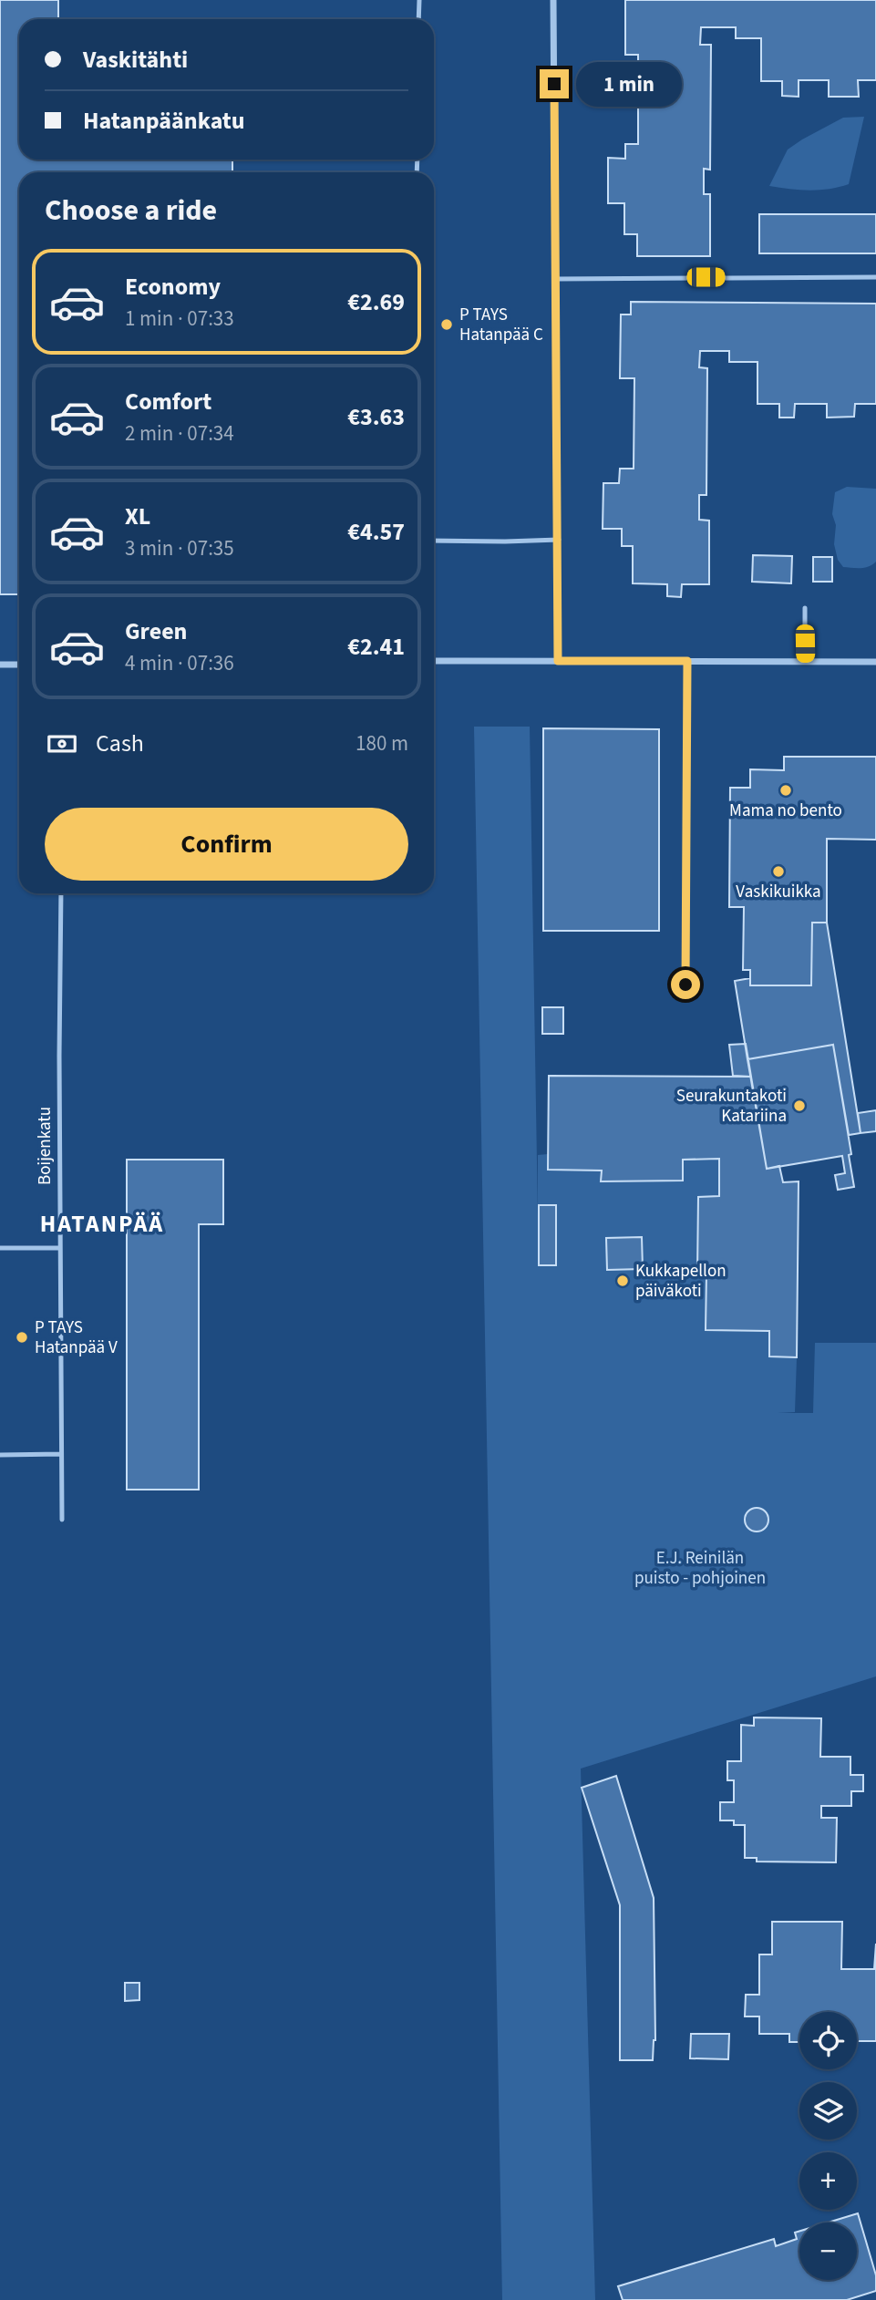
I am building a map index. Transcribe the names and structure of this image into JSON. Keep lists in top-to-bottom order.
{
  "streets": {
    "lane": ["Boijenkatu"]
  },
  "districts": ["HATANPÄÄ"],
  "parks": ["E.J. Reinilän puisto - pohjoinen"],
  "places": [
    "P TAYS Hatanpää C",
    "Mama no bento",
    "Vaskikuikka",
    "Seurakuntakoti Katariina",
    "Kukkapellon päiväkoti",
    "P TAYS Hatanpää V"
  ],
  "page": {
    "banner": ["Vaskitähti", "Hatanpäänkatu"],
    "bubble": "1 min",
    "heading": "Choose a ride",
    "list": [
      {
        "name": "Economy",
        "note": "1 min · 07:33",
        "value": "€2.69"
      },
      {
        "name": "Comfort",
        "note": "2 min · 07:34",
        "value": "€3.63"
      },
      {
        "name": "XL",
        "note": "3 min · 07:35",
        "value": "€4.57"
      },
      {
        "name": "Green",
        "note": "4 min · 07:36",
        "value": "€2.41"
      }
    ],
    "pay": ["Cash", "180 m"],
    "buttons": "Confirm",
    "map_buttons": ["+", "−"]
  }
}
